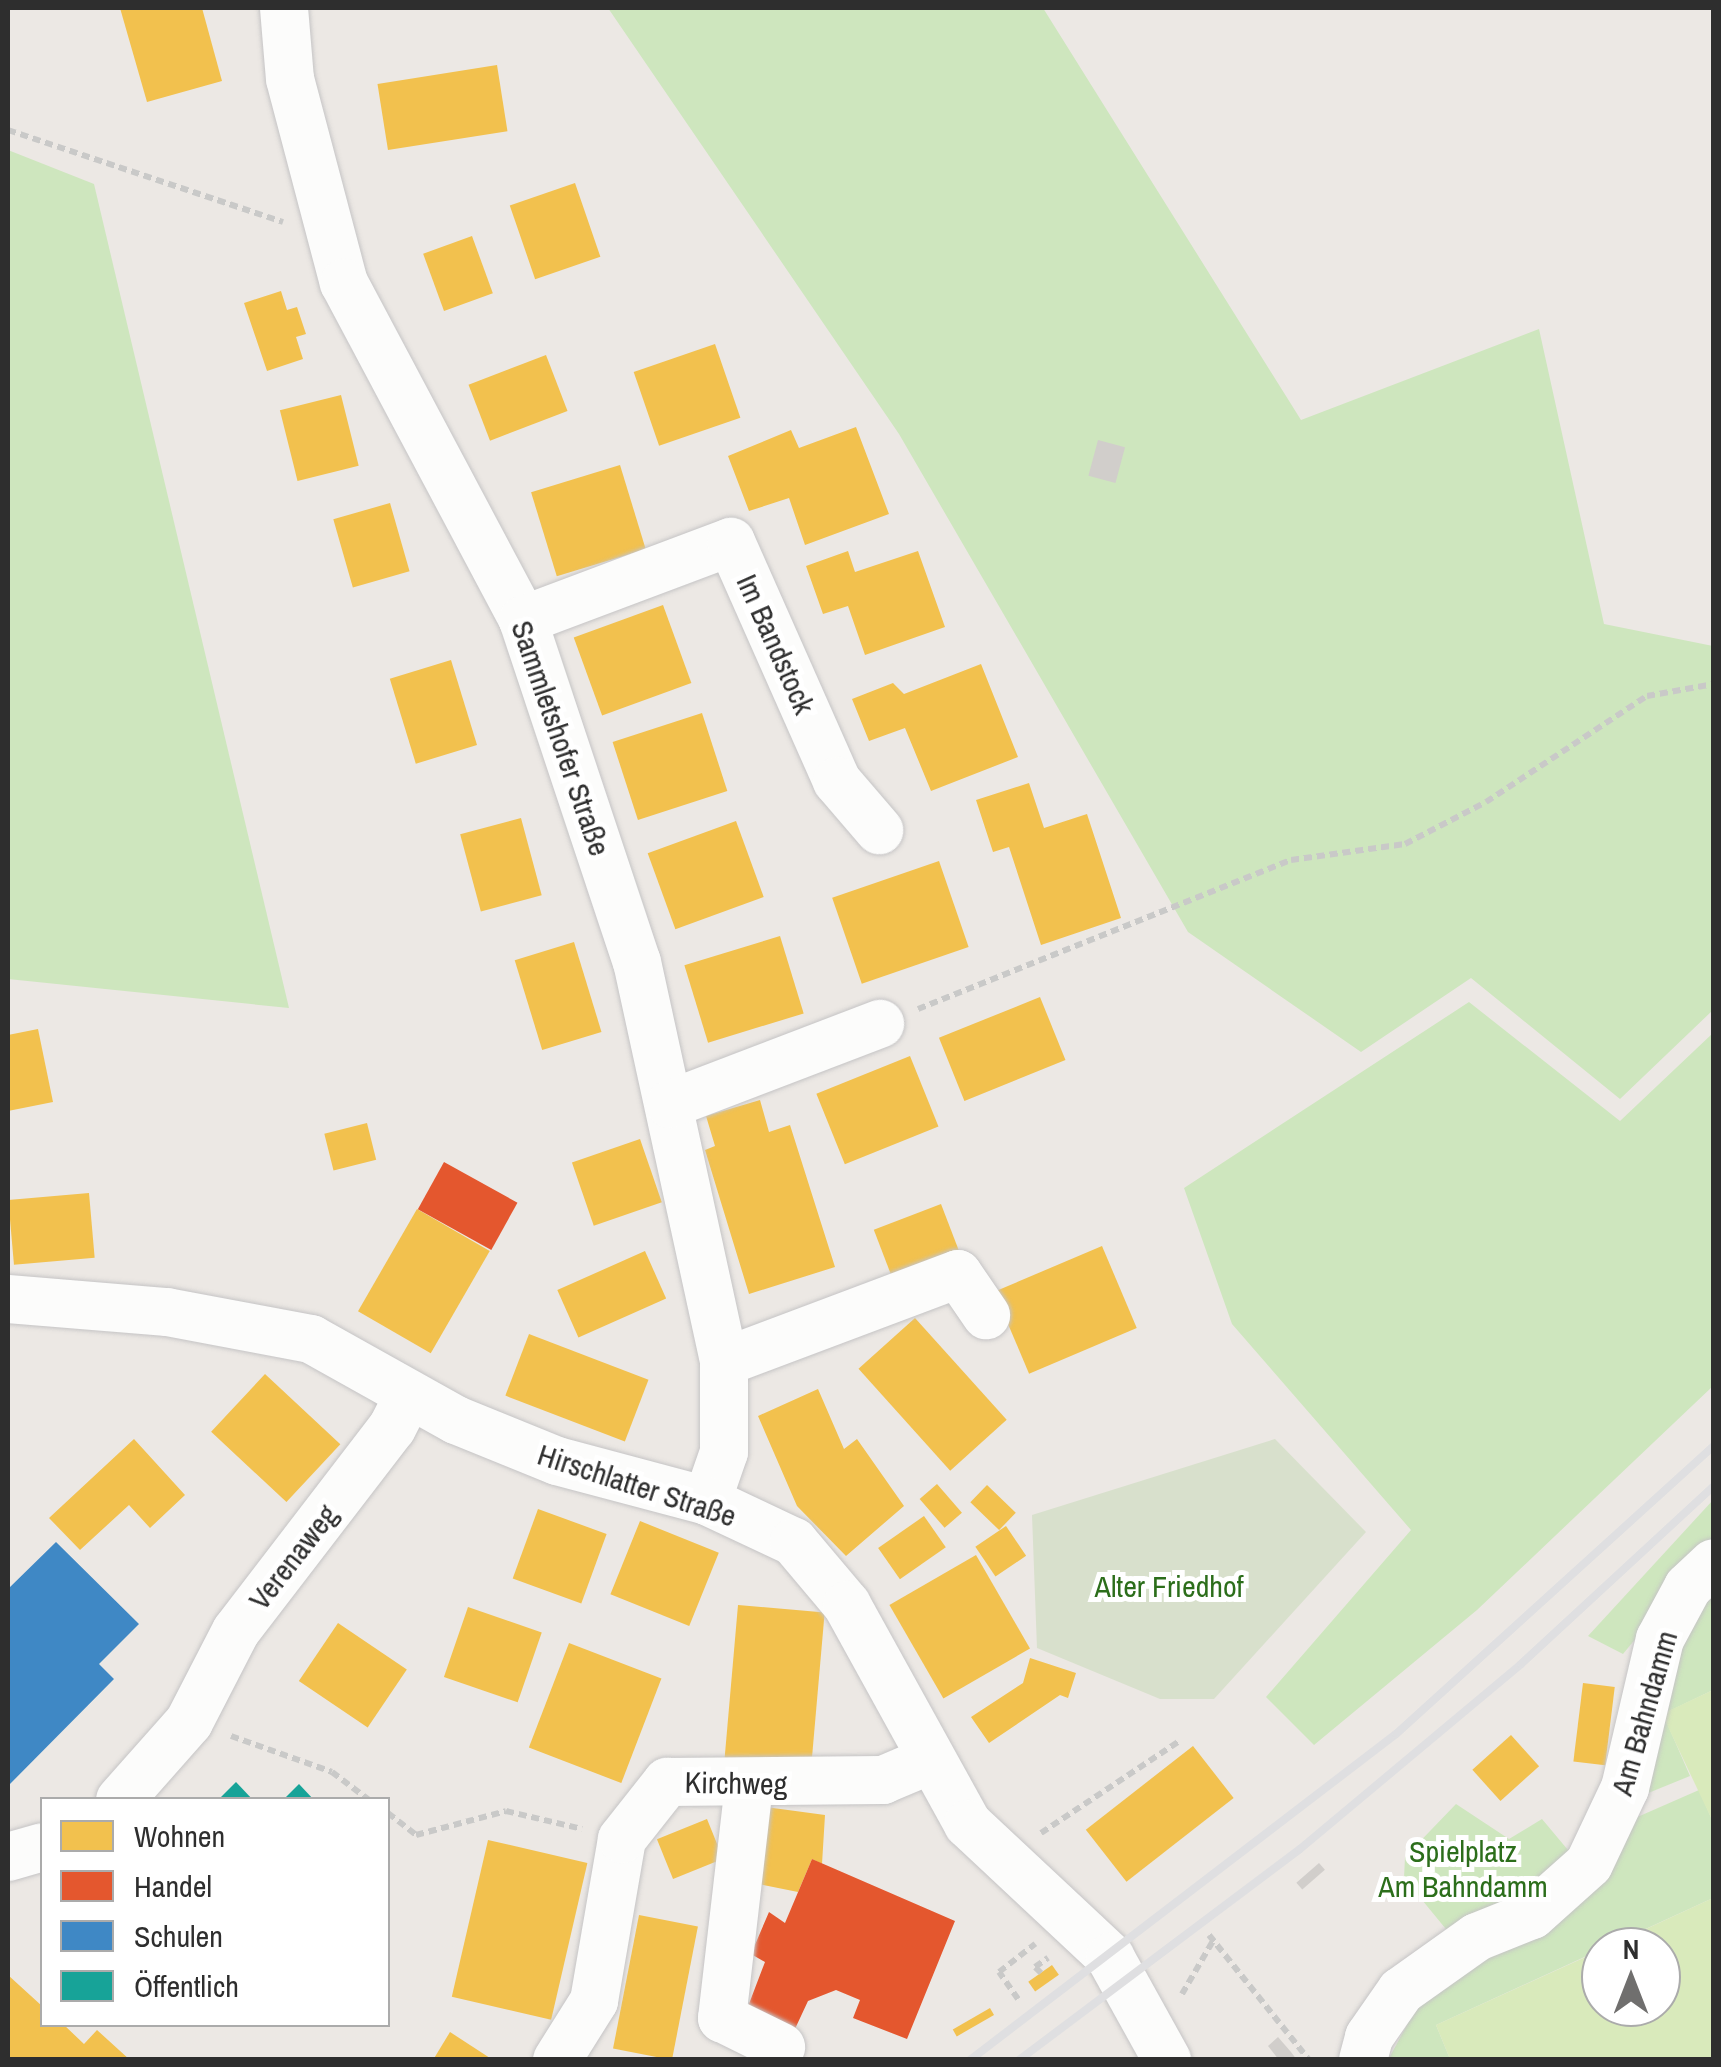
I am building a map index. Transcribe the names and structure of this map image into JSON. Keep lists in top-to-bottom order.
{
  "streets": {
    "street": [
      "Im Bandstock",
      "Sammletshofer Straße",
      "Hirschlatter Straße",
      "Verenaweg",
      "Am Bahndamm",
      "Kirchweg"
    ]
  },
  "crossings": [
    ["Im Bandstock", "Sammletshofer Straße"],
    ["Sammletshofer Straße", "Hirschlatter Straße"],
    ["Hirschlatter Straße", "Verenaweg"],
    ["Hirschlatter Straße", "Kirchweg"]
  ],
  "parks": ["Alter Friedhof", "Spielplatz Am Bahndamm"],
  "legend": [
    "Wohnen",
    "Handel",
    "Schulen",
    "Öffentlich"
  ],
  "north": "top"
}
